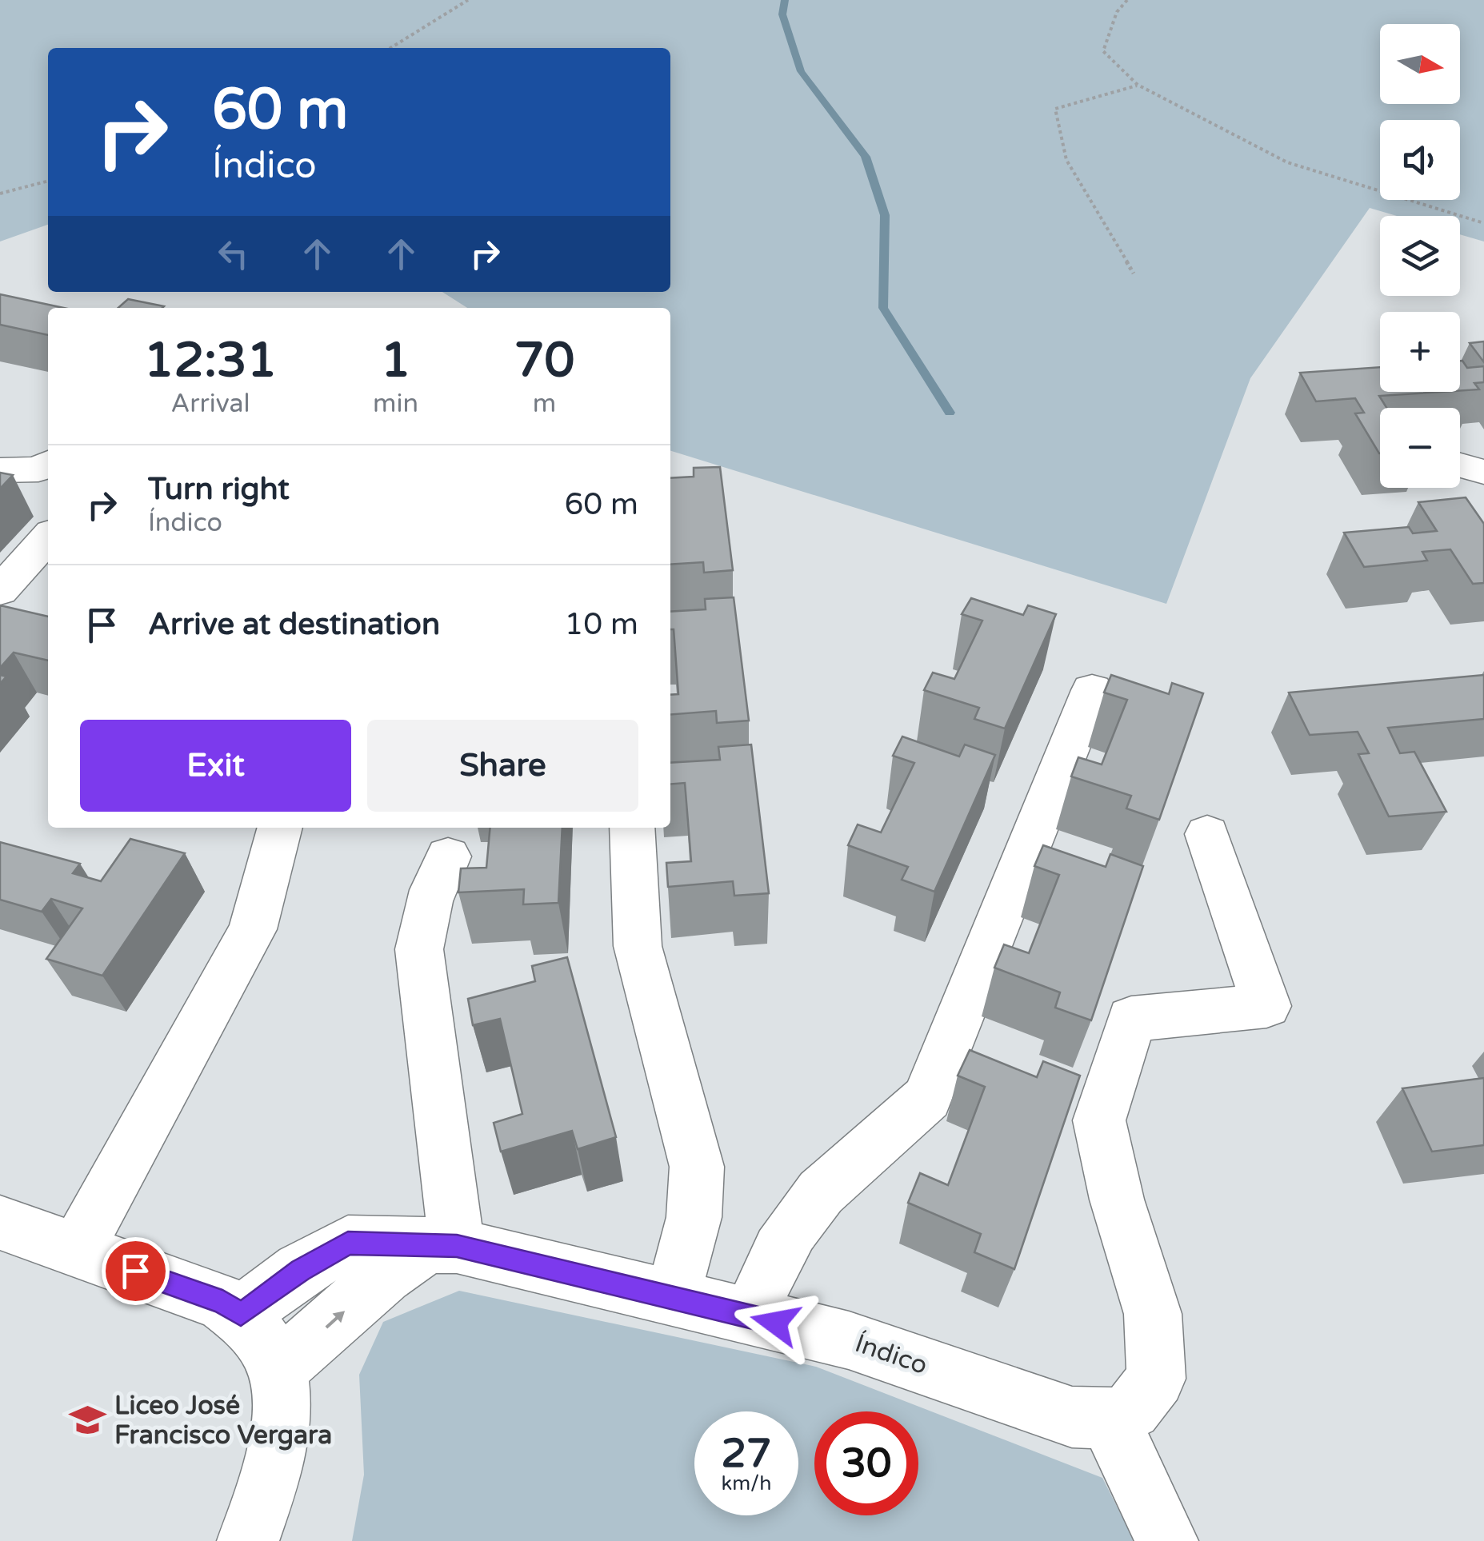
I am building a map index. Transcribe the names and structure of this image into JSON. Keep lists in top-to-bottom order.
{
  "streets": {
    "street": ["Índico"]
  },
  "places": {
    "school or university": ["Liceo José Francisco Vergara"]
  },
  "north": "right",
  "page": {
    "map_buttons": ["+", "−"],
    "turn": ["60 m", "Índico"],
    "eta": [
      "12:31",
      "Arrival",
      "1",
      "min",
      "70",
      "m"
    ],
    "list": [
      {
        "name": "Turn right",
        "note": "Índico",
        "value": "60 m"
      },
      {
        "name": "Arrive at destination",
        "value": "10 m"
      }
    ],
    "buttons": ["Exit", "Share"],
    "speed": "27 km/h",
    "limit": "30"
  }
}
